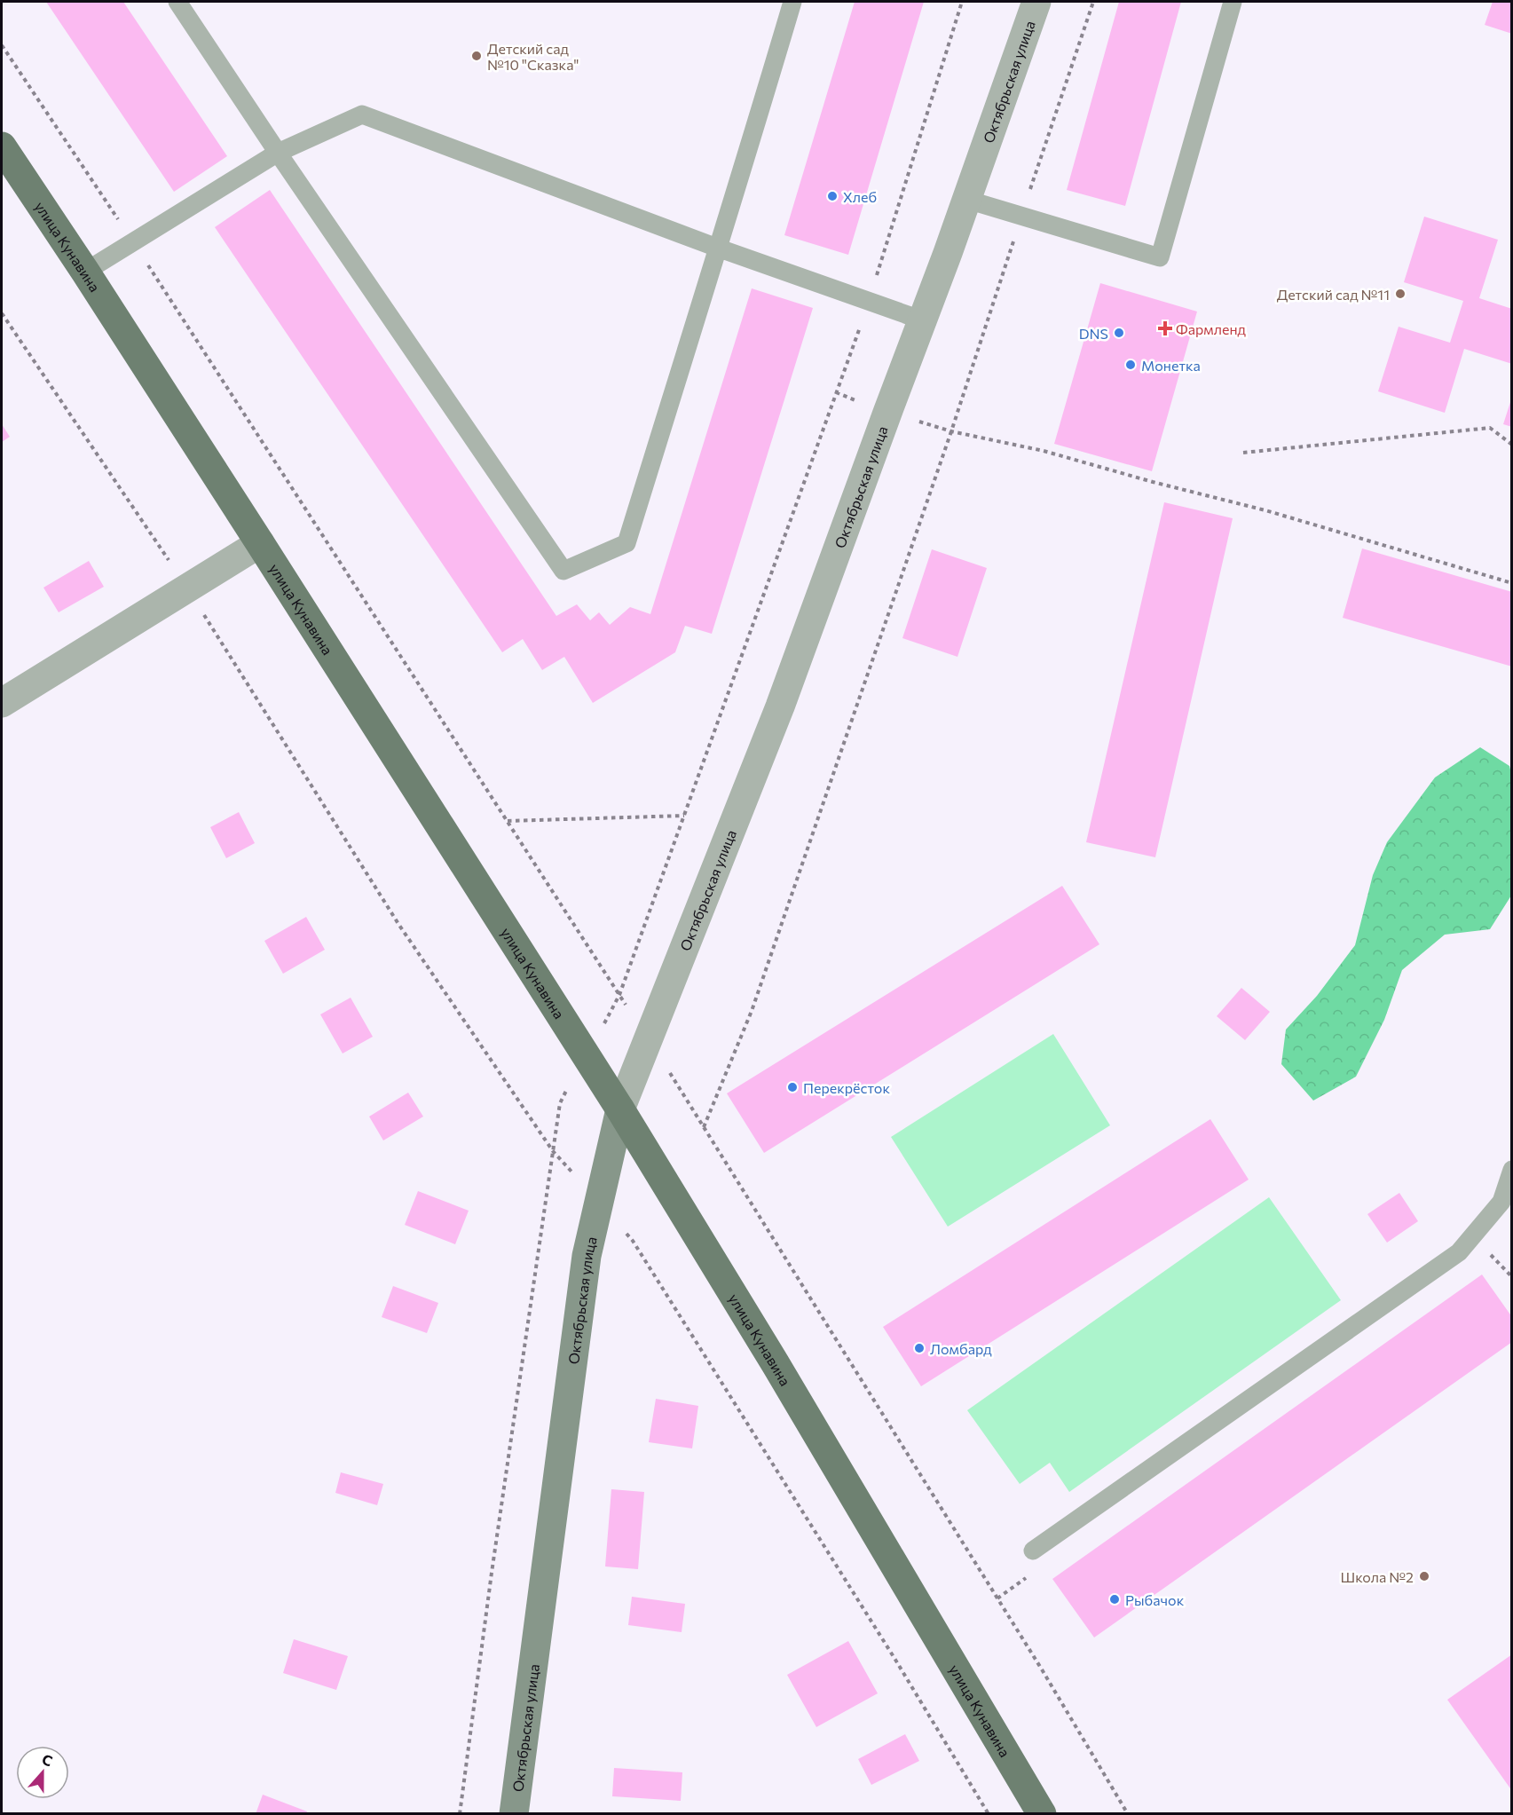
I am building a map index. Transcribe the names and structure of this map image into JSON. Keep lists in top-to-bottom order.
{
  "streets": {
    "main road": ["Октябрьская улица", "улица Кунавина"]
  },
  "crossings": [
    ["Октябрьская улица", "улица Кунавина"]
  ],
  "places": {
    "other": [
      "Детский сад №10 \"Сказка\"",
      "Хлеб",
      "Детский сад №11",
      "DNS",
      "Монетка",
      "Перекрёсток",
      "Ломбард",
      "Школа №2",
      "Рыбачок"
    ],
    "health": ["Фармленд"]
  },
  "north": "top"
}
